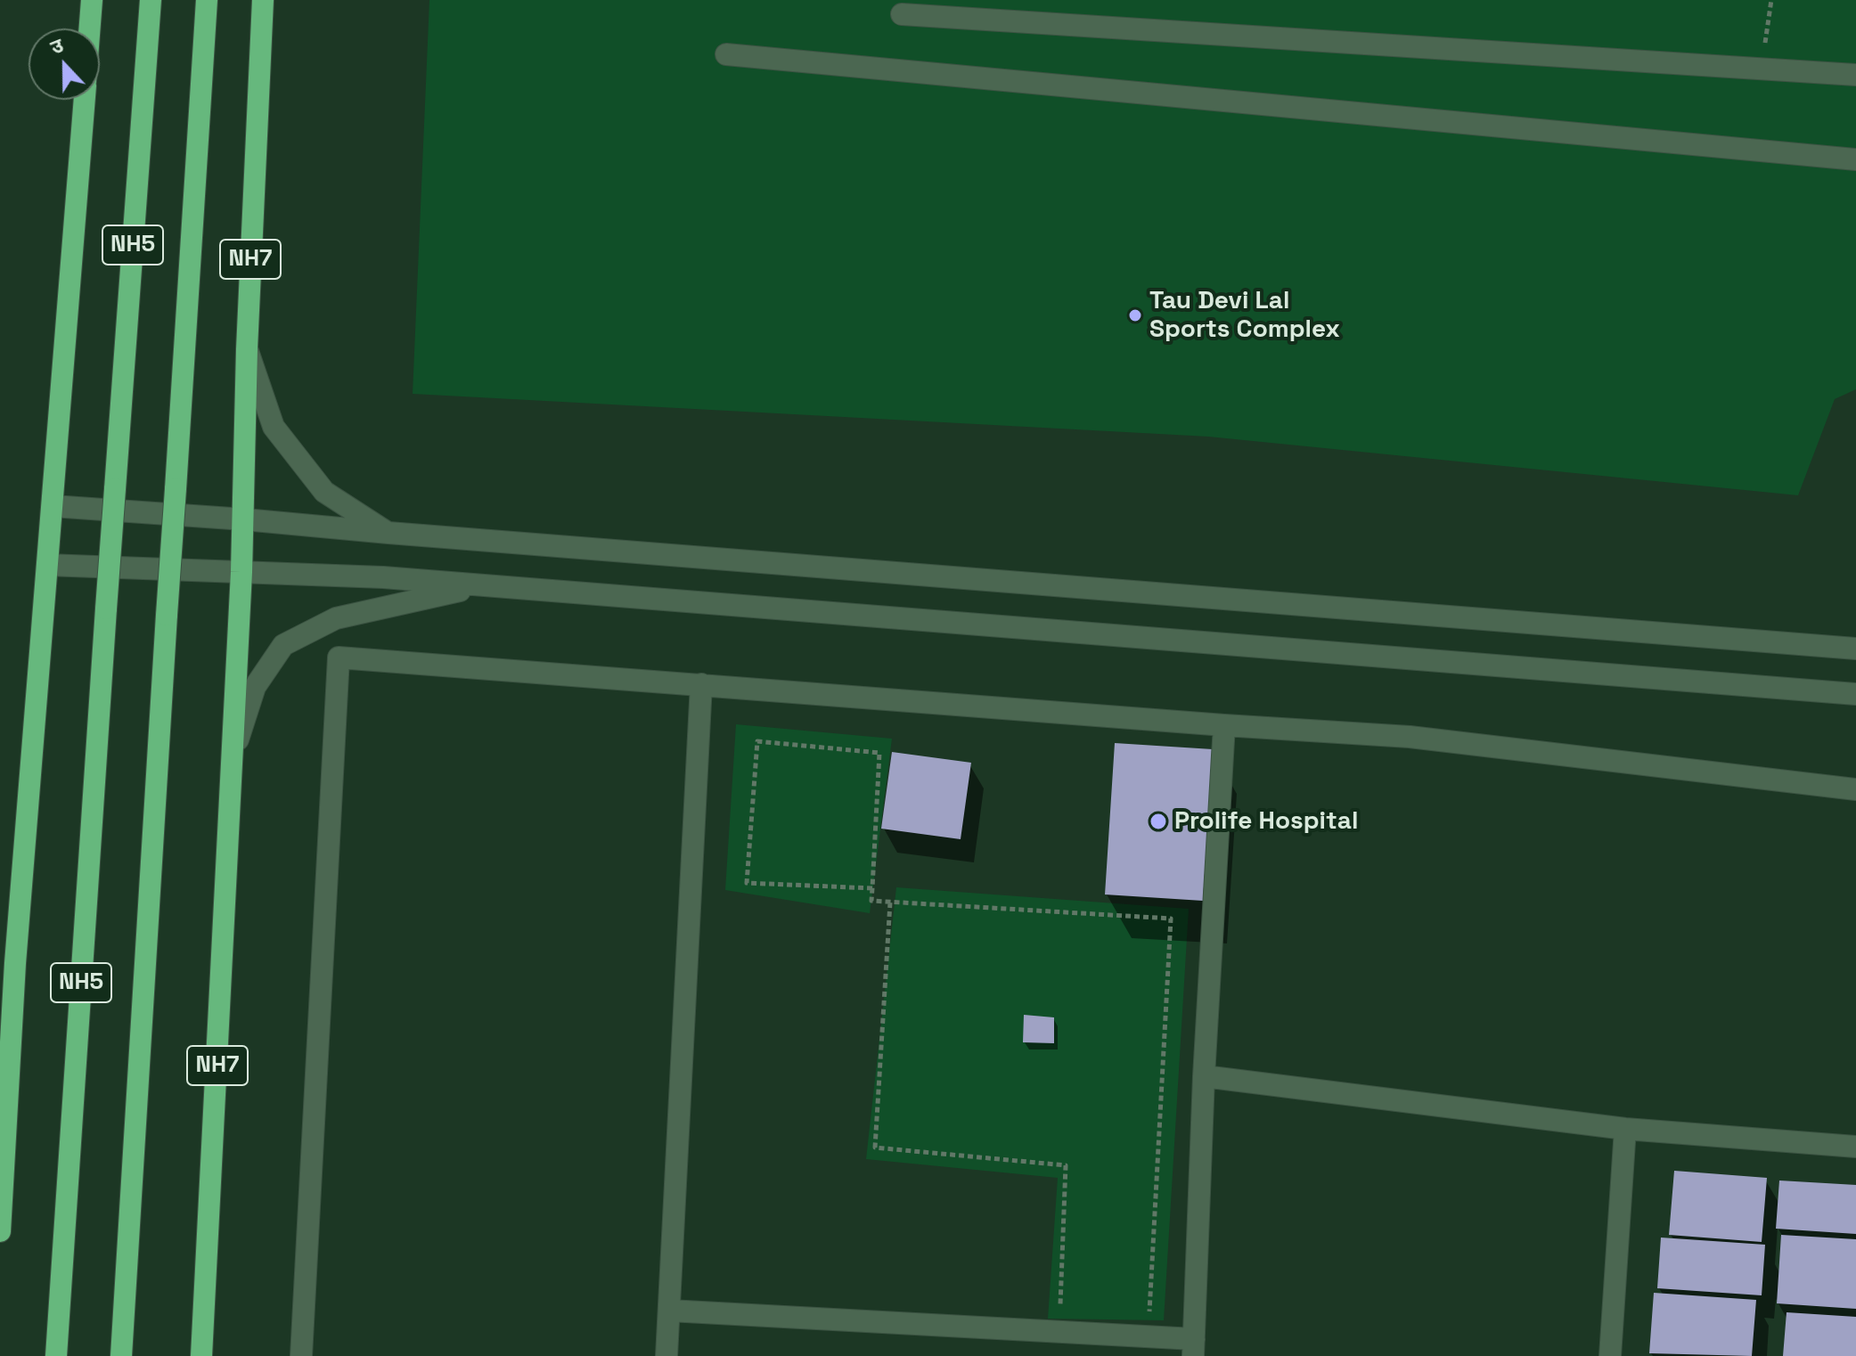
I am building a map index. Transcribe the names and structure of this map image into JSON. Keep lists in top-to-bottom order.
{
  "streets": {
    "highway": ["NH5", "NH7"]
  },
  "places": ["Tau Devi Lal Sports Complex", "Prolife Hospital"],
  "north": "top"
}
